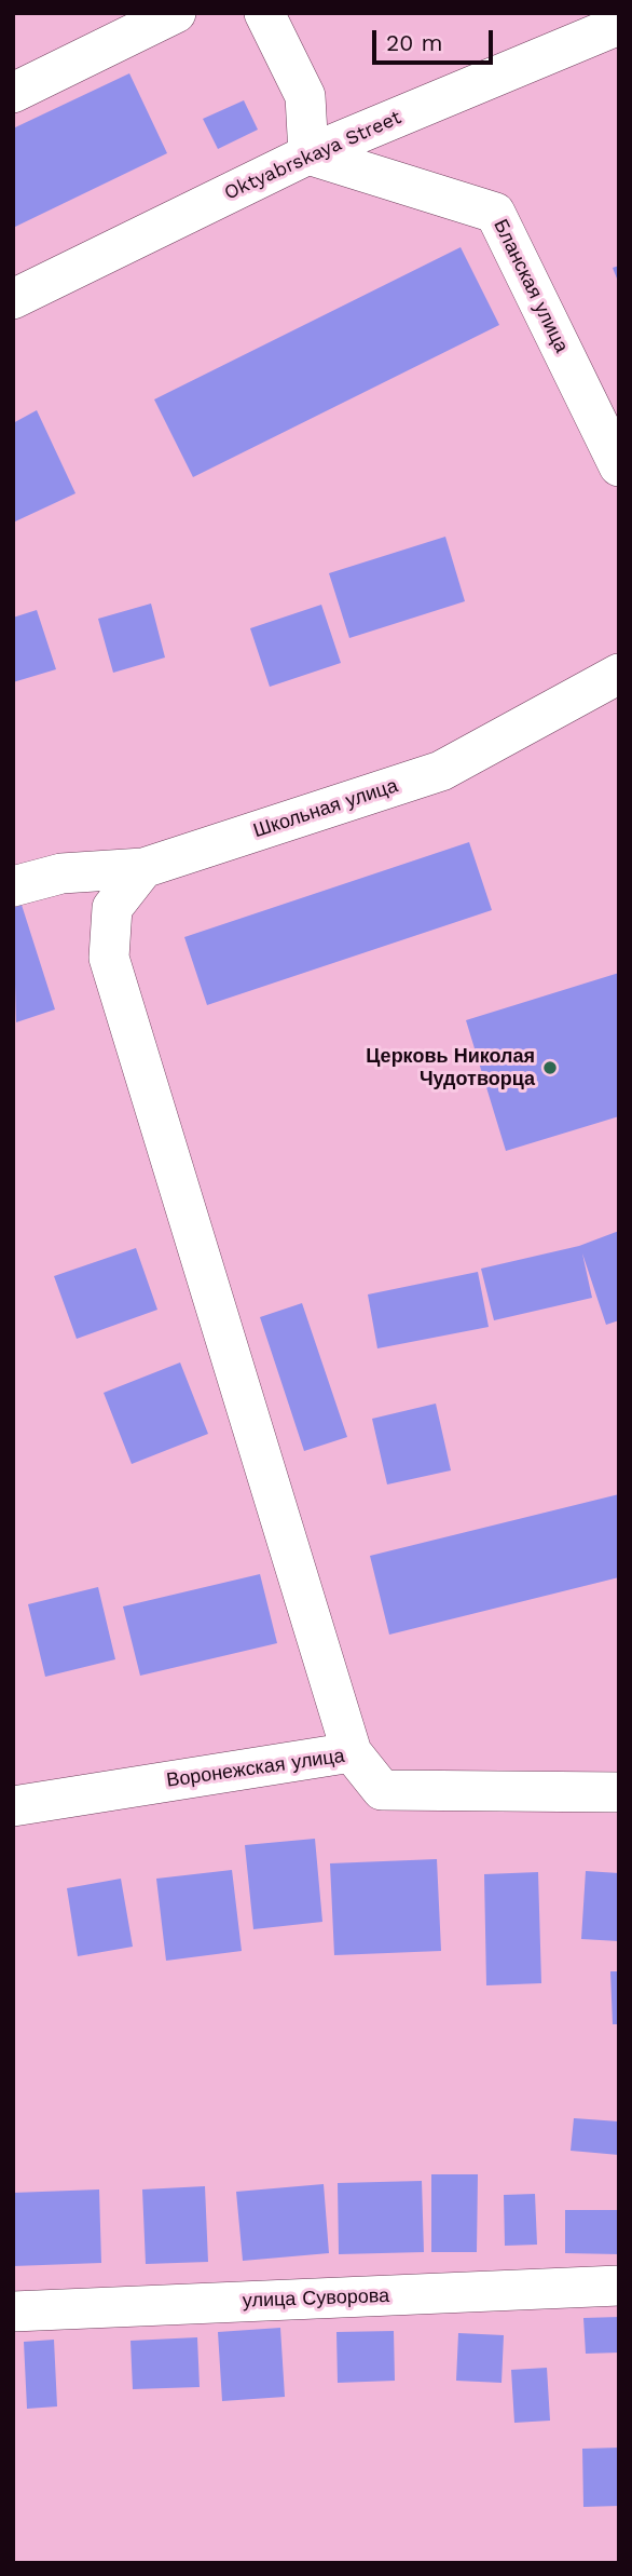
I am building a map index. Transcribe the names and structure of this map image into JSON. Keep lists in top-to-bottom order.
{
  "streets": {
    "street": [
      "Oktyabrskaya Street",
      "Бланская улица",
      "Школьная улица",
      "Воронежская улица",
      "улица Суворова"
    ]
  },
  "crossings": [
    ["Oktyabrskaya Street", "Бланская улица"]
  ],
  "places": ["Церковь Николая Чудотворца"],
  "scale_bar": "20 m"
}
